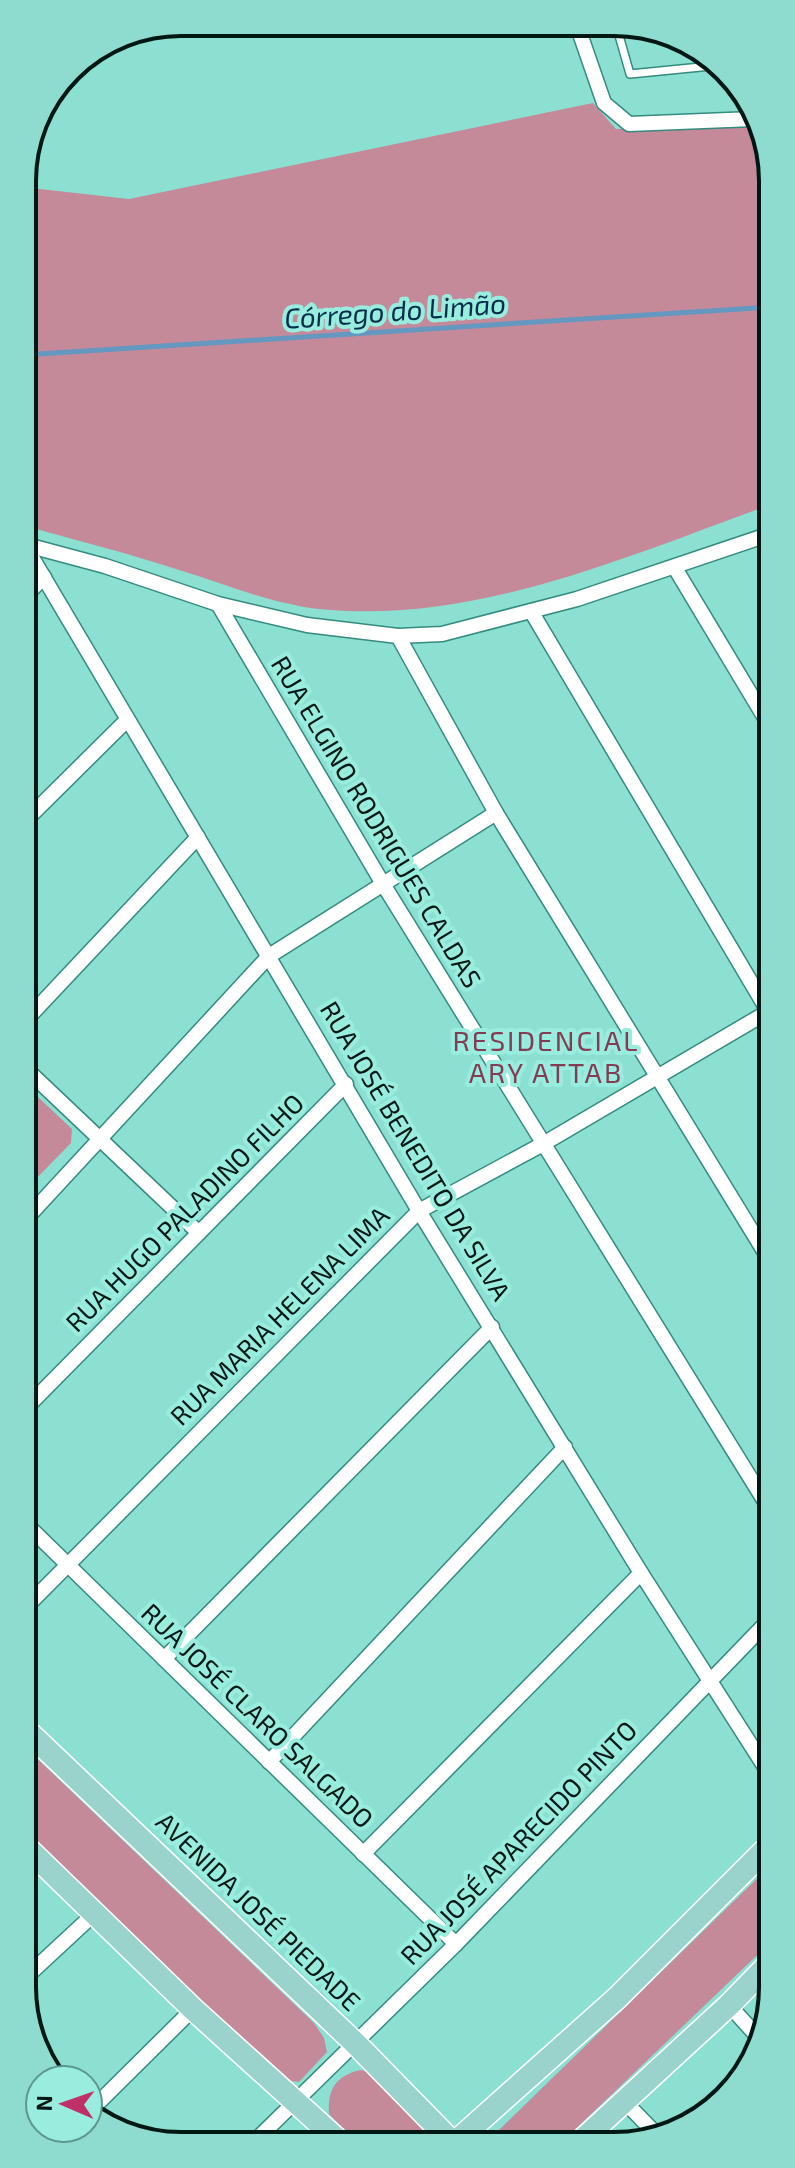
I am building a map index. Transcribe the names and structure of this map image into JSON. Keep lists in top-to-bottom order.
{
  "streets": {
    "main road": ["AVENIDA JOSÉ PIEDADE"],
    "street": [
      "RUA ELGINO RODRIGUES CALDAS",
      "RUA JOSÉ BENEDITO DA SILVA",
      "RUA HUGO PALADINO FILHO",
      "RUA MARIA HELENA LIMA",
      "RUA JOSÉ CLARO SALGADO",
      "RUA JOSÉ APARECIDO PINTO"
    ]
  },
  "crossings": [
    ["RUA ELGINO RODRIGUES CALDAS", "RUA MARIA HELENA LIMA"],
    ["RUA JOSÉ BENEDITO DA SILVA", "RUA HUGO PALADINO FILHO"],
    ["RUA JOSÉ BENEDITO DA SILVA", "RUA MARIA HELENA LIMA"],
    ["RUA JOSÉ BENEDITO DA SILVA", "RUA JOSÉ APARECIDO PINTO"],
    ["RUA MARIA HELENA LIMA", "RUA JOSÉ CLARO SALGADO"],
    ["RUA JOSÉ CLARO SALGADO", "RUA JOSÉ APARECIDO PINTO"],
    ["RUA JOSÉ APARECIDO PINTO", "AVENIDA JOSÉ PIEDADE"]
  ],
  "districts": ["RESIDENCIAL ARY ATTAB"],
  "water": ["Córrego do Limão"],
  "north": "left"
}
